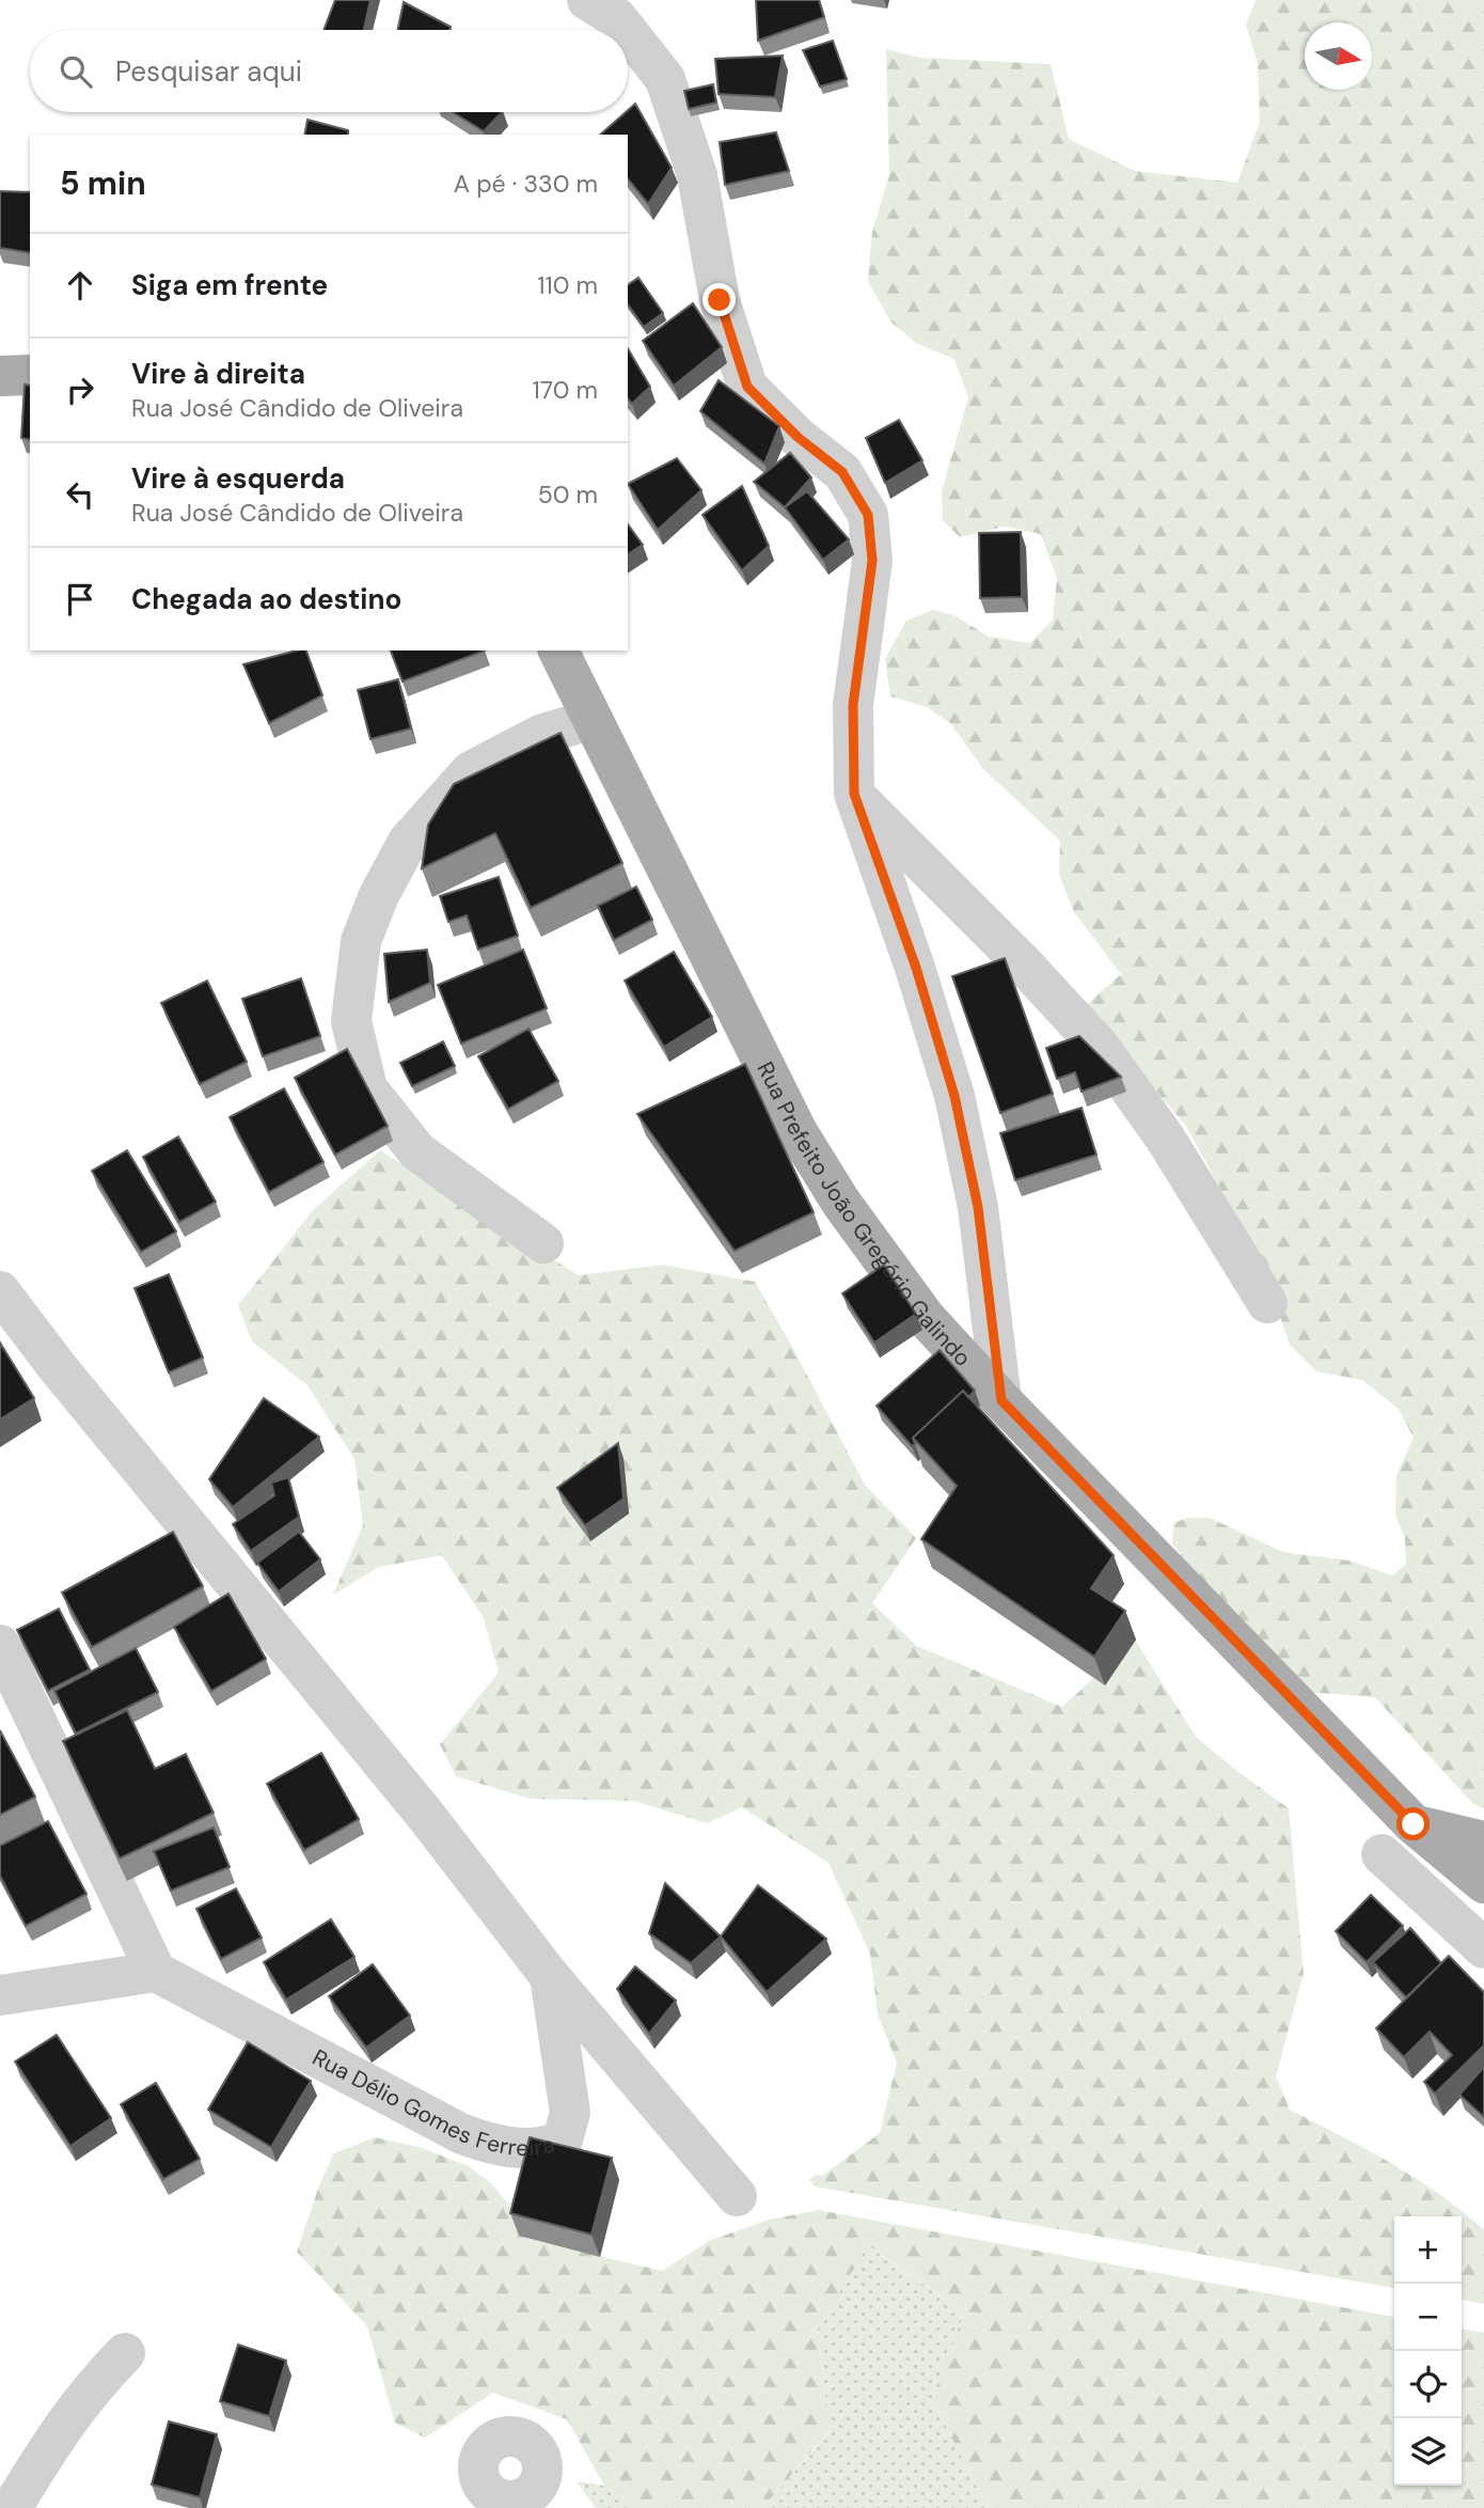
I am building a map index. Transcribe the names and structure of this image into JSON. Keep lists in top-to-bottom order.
{
  "streets": {
    "main road": ["Rua Prefeito João Gregório Galindo"],
    "street": ["Rua Délio Gomes Ferreira"]
  },
  "north": "right",
  "page": {
    "search": "Pesquisar aqui",
    "heading": ["5 min", "A pé · 330 m"],
    "list": [
      ["Siga em frente", "110 m"],
      ["Vire à direita", "Rua José Cândido de Oliveira", "170 m"],
      ["Vire à esquerda", "Rua José Cândido de Oliveira", "50 m"],
      "Chegada ao destino"
    ],
    "map_buttons": ["+", "−"]
  }
}
